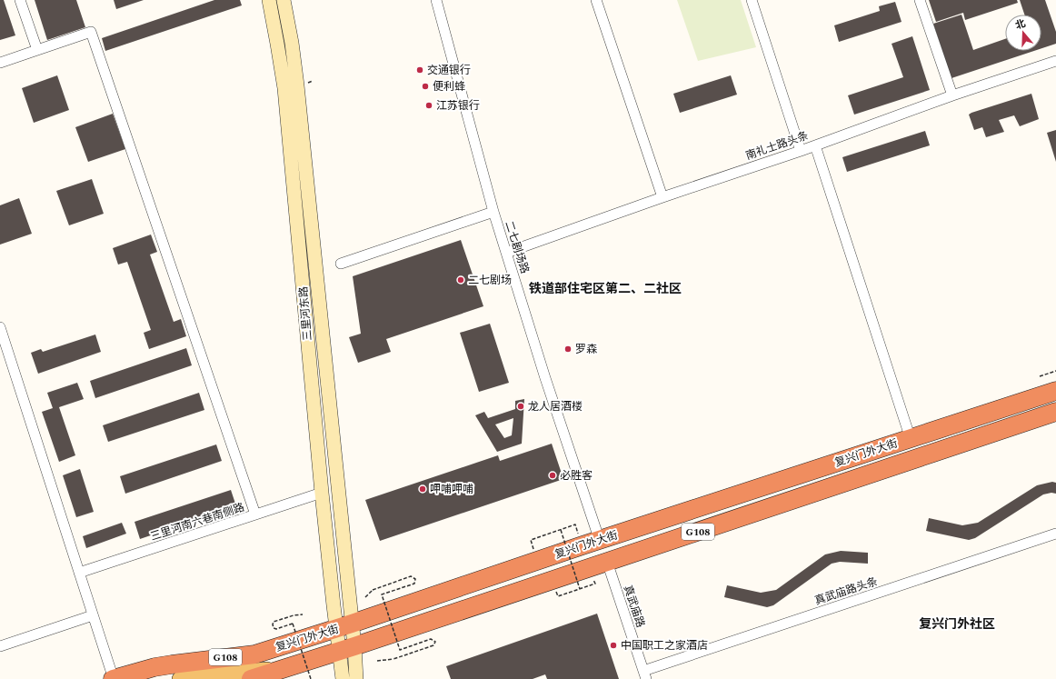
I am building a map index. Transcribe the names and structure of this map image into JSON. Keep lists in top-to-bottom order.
{
  "streets": {
    "highway": ["复兴门外大街", "G108"],
    "main road": ["三里河东路"],
    "street": [
      "南礼士路头条",
      "二七剧场路",
      "三里河南六巷南侧路",
      "真武庙路头条",
      "真武庙路"
    ]
  },
  "crossings": [
    ["南礼士路头条", "二七剧场路"],
    ["二七剧场路", "复兴门外大街"],
    ["三里河东路", "复兴门外大街"],
    ["三里河东路", "三里河南六巷南侧路"],
    ["复兴门外大街", "真武庙路"],
    ["真武庙路头条", "真武庙路"]
  ],
  "districts": ["铁道部住宅区第二、二社区", "复兴门外社区"],
  "places": [
    "交通银行",
    "便利蜂",
    "江苏银行",
    "二七剧场",
    "罗森",
    "龙人居酒楼",
    "必胜客",
    "呷哺呷哺",
    "中国职工之家酒店"
  ],
  "north": "top"
}
